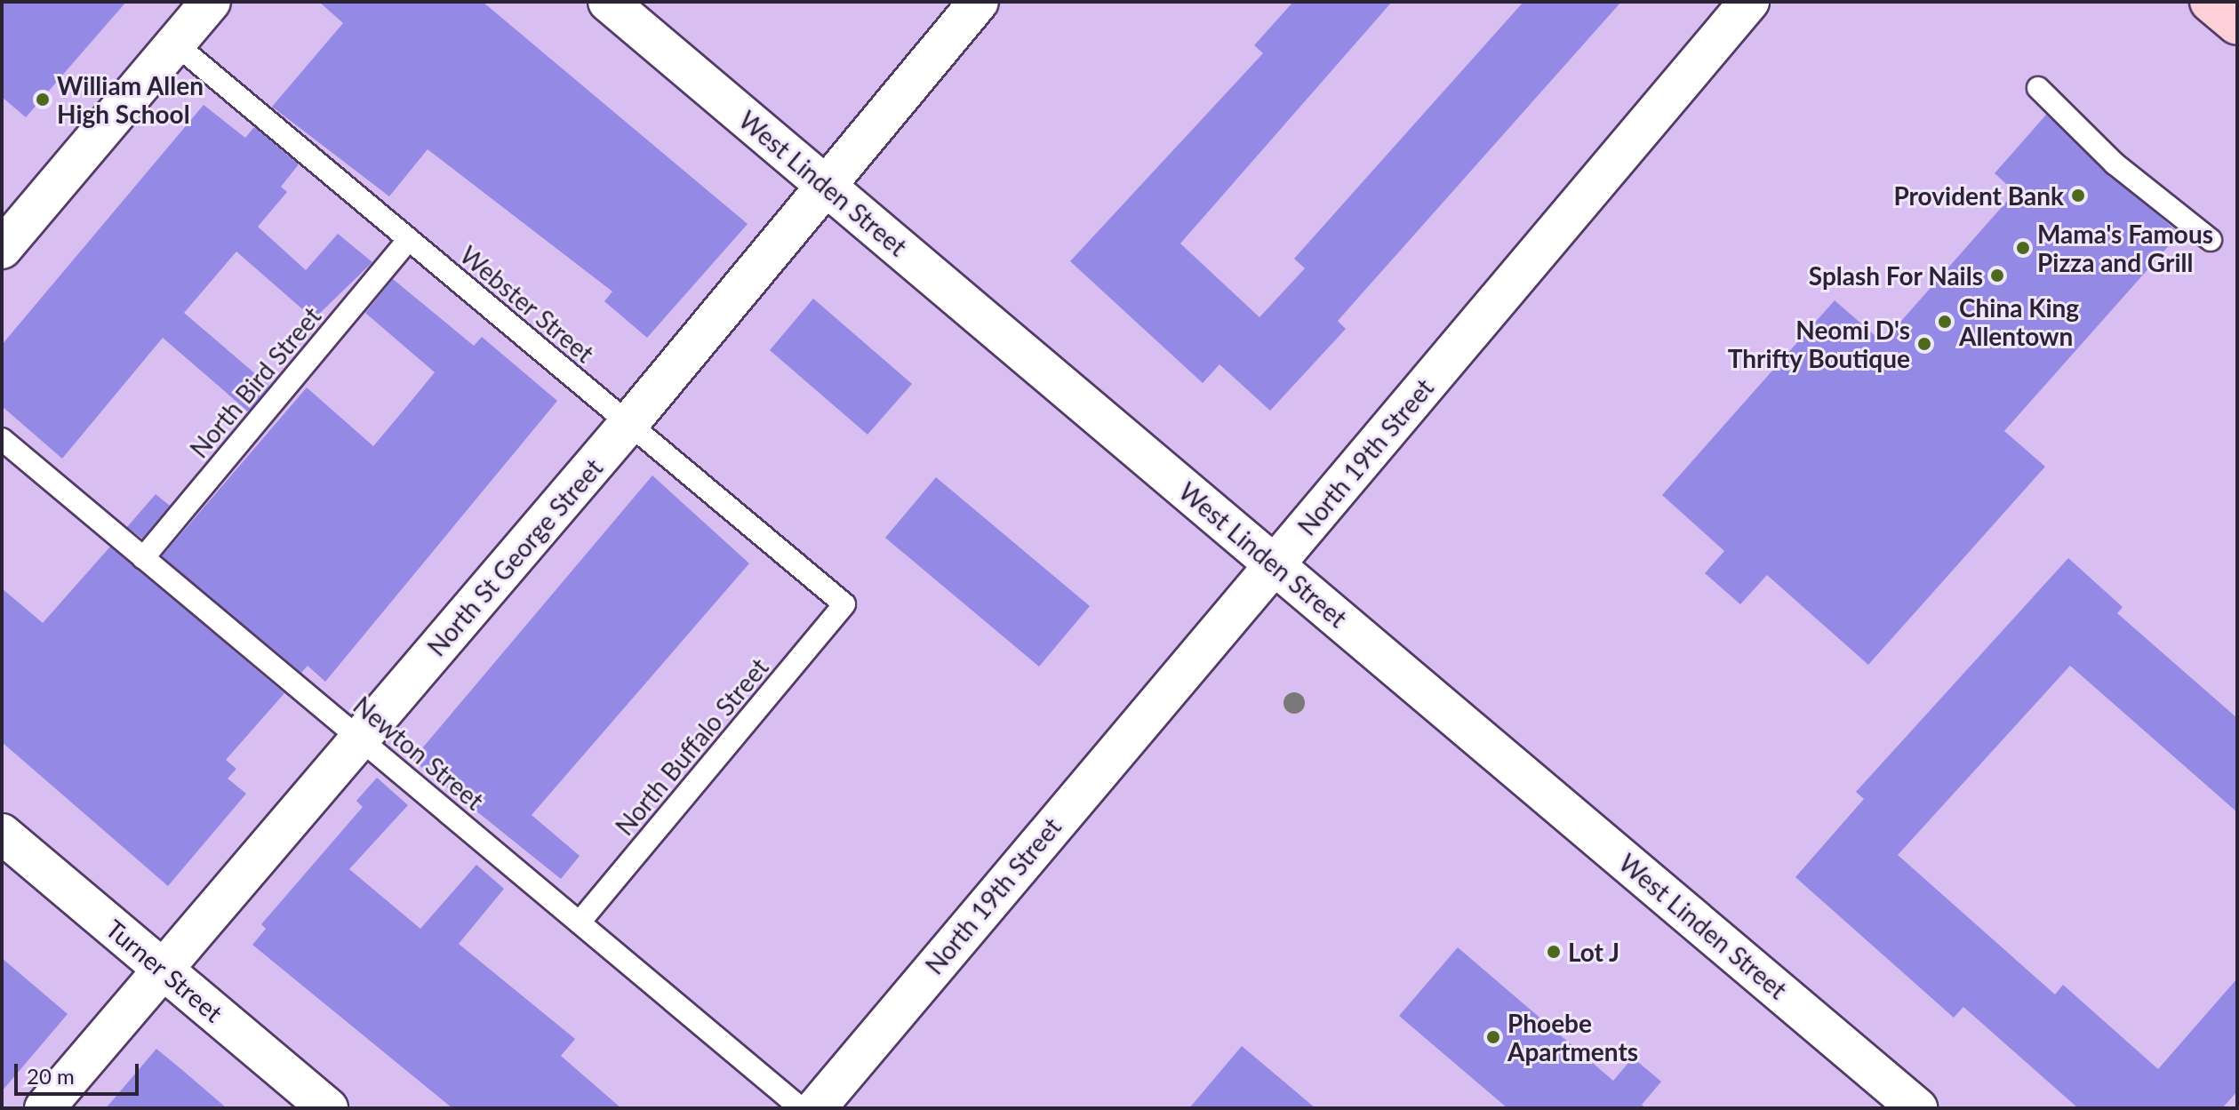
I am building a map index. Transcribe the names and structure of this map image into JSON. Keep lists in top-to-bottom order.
{
  "streets": {
    "street": [
      "West Linden Street",
      "North 19th Street",
      "North St George Street",
      "Turner Street"
    ],
    "lane": [
      "Webster Street",
      "North Bird Street",
      "North Buffalo Street",
      "Newton Street"
    ]
  },
  "crossings": [
    ["West Linden Street", "North 19th Street"],
    ["West Linden Street", "North St George Street"],
    ["Webster Street", "North Bird Street"],
    ["Webster Street", "North St George Street"],
    ["Webster Street", "North Buffalo Street"],
    ["North Bird Street", "Newton Street"],
    ["North St George Street", "Newton Street"],
    ["North St George Street", "Turner Street"],
    ["North Buffalo Street", "Newton Street"]
  ],
  "places": [
    "William Allen High School",
    "Provident Bank",
    "Mama's Famous Pizza and Grill",
    "Splash For Nails",
    "China King Allentown",
    "Neomi D's Thrifty Boutique",
    "Lot J",
    "Phoebe Apartments"
  ],
  "scale_bar": "20 m"
}
